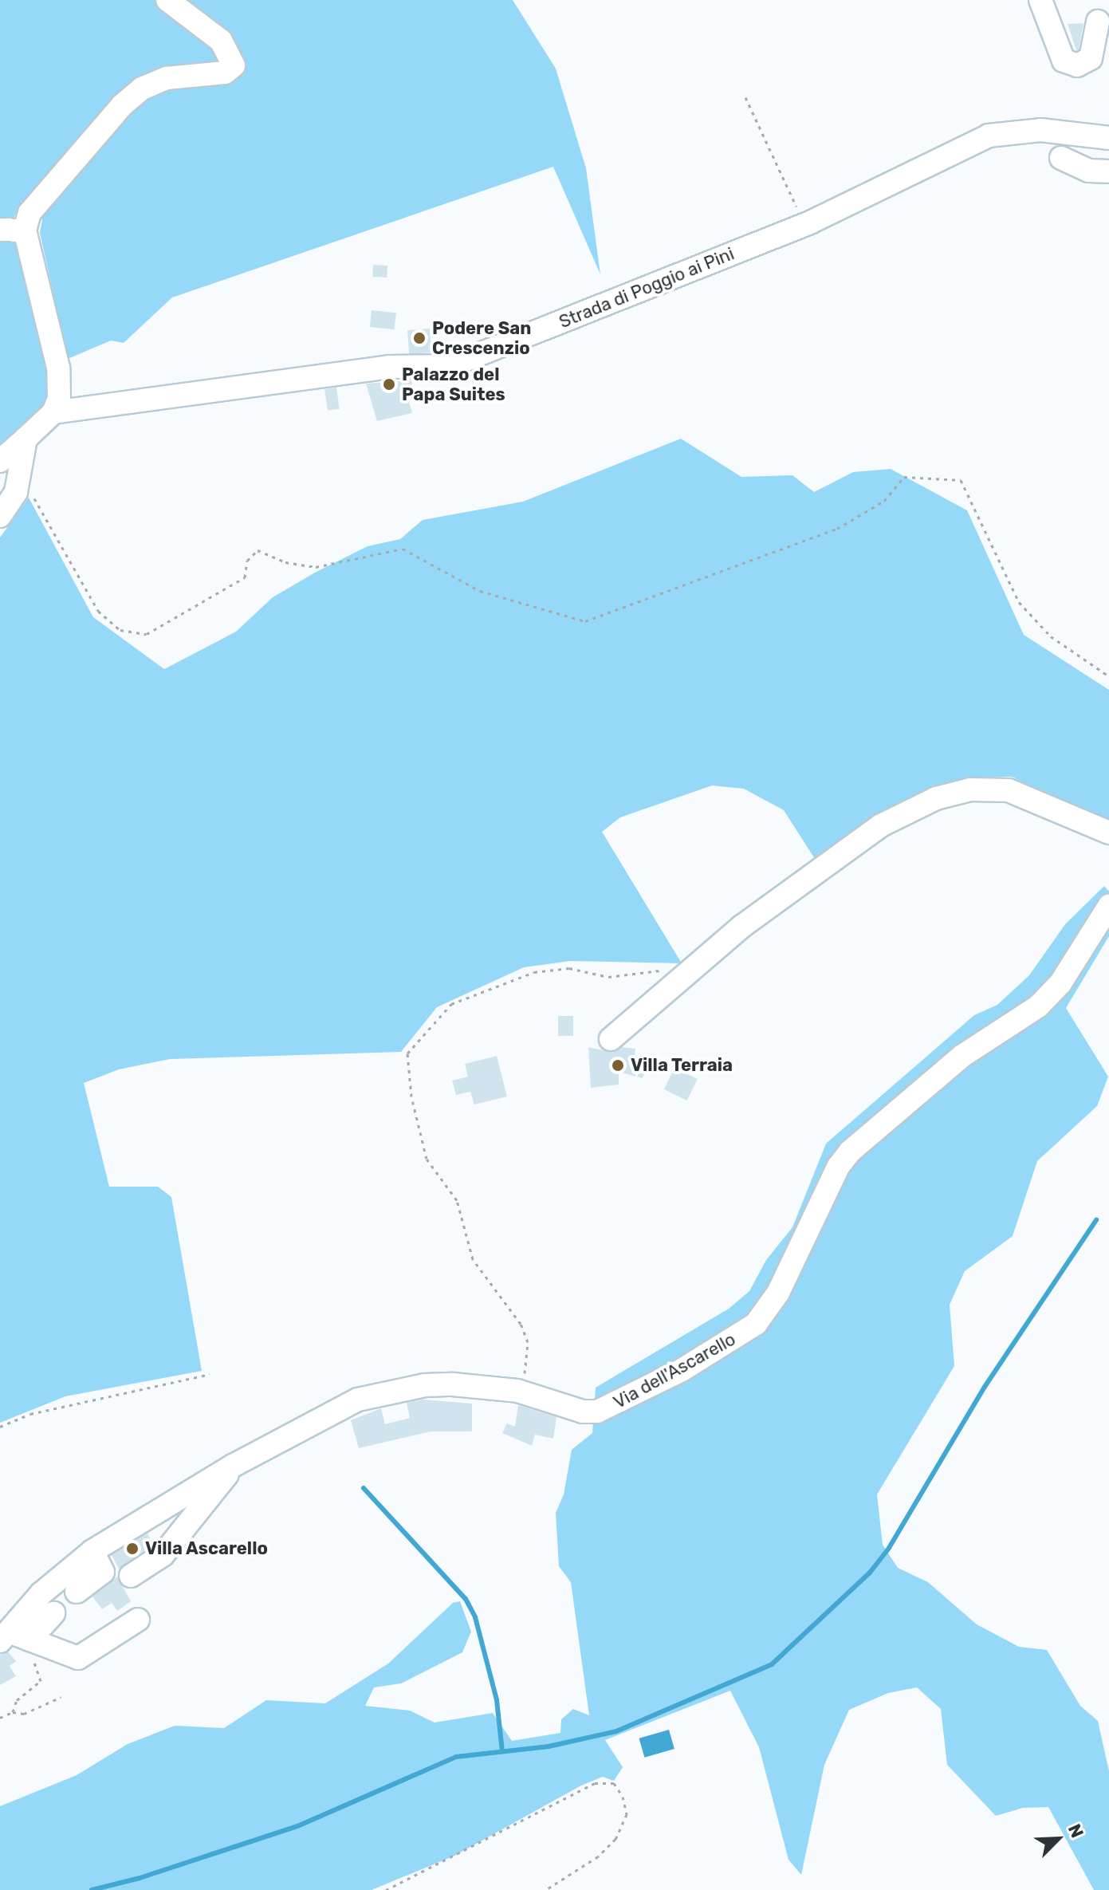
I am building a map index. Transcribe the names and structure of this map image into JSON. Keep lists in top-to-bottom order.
{
  "streets": {
    "street": ["Strada di Poggio ai Pini", "Via dell'Ascarello"]
  },
  "places": [
    "Podere San Crescenzio",
    "Palazzo del Papa Suites",
    "Villa Terraia",
    "Villa Ascarello"
  ],
  "north": "top right"
}
